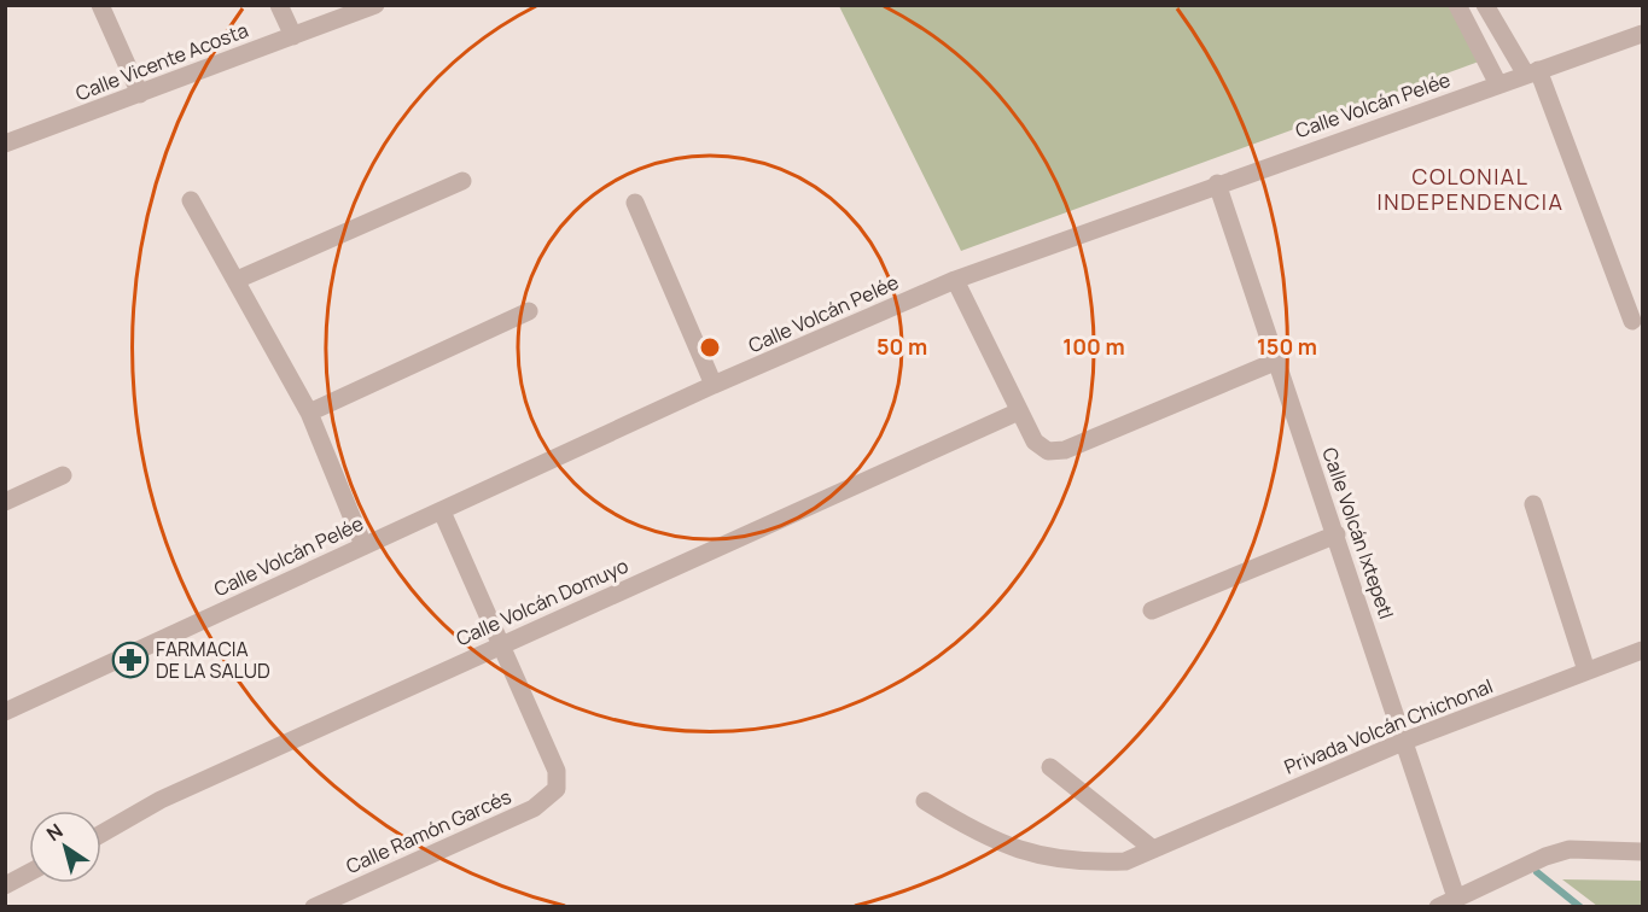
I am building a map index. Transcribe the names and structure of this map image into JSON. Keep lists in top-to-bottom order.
{
  "streets": {
    "street": [
      "Calle Vicente Acosta",
      "Calle Volcán Pelée",
      "Calle Volcán Ixtepetl",
      "Calle Volcán Domuyo",
      "Privada Volcán Chichonal",
      "Calle Ramón Garcés"
    ]
  },
  "crossings": [
    ["Calle Volcán Pelée", "Calle Volcán Ixtepetl"],
    ["Calle Volcán Ixtepetl", "Privada Volcán Chichonal"],
    ["Calle Volcán Domuyo", "Calle Ramón Garcés"]
  ],
  "districts": ["COLONIAL INDEPENDENCIA"],
  "places": {
    "pharmacy": ["FARMACIA DE LA SALUD"]
  },
  "north": "top left",
  "rings": ["50 m", "100 m", "150 m"]
}
